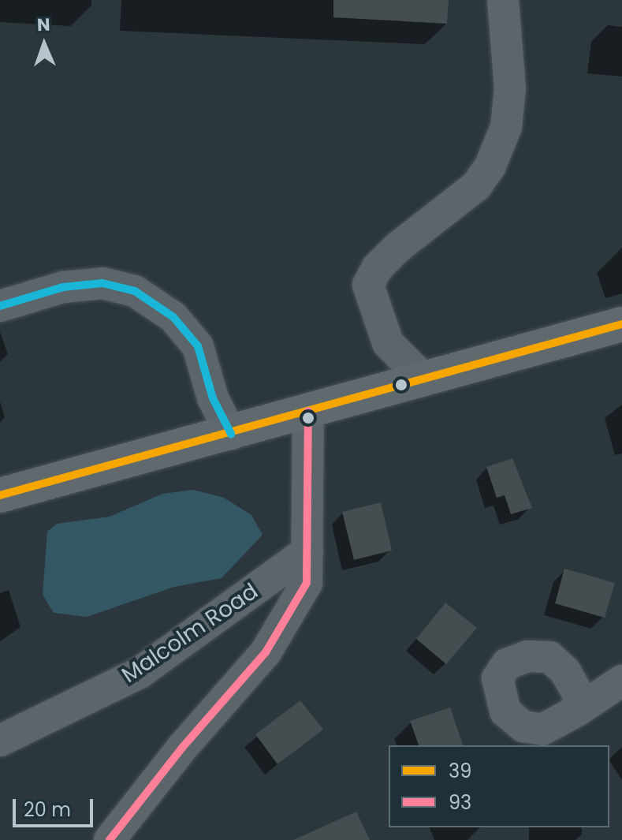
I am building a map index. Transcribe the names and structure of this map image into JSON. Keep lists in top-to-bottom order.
{
  "streets": {
    "street": ["Malcolm Road"]
  },
  "lines": ["transit line 39", "transit line 93"],
  "legend": ["39", "93"],
  "scale_bar": "20 m",
  "north": "top"
}
